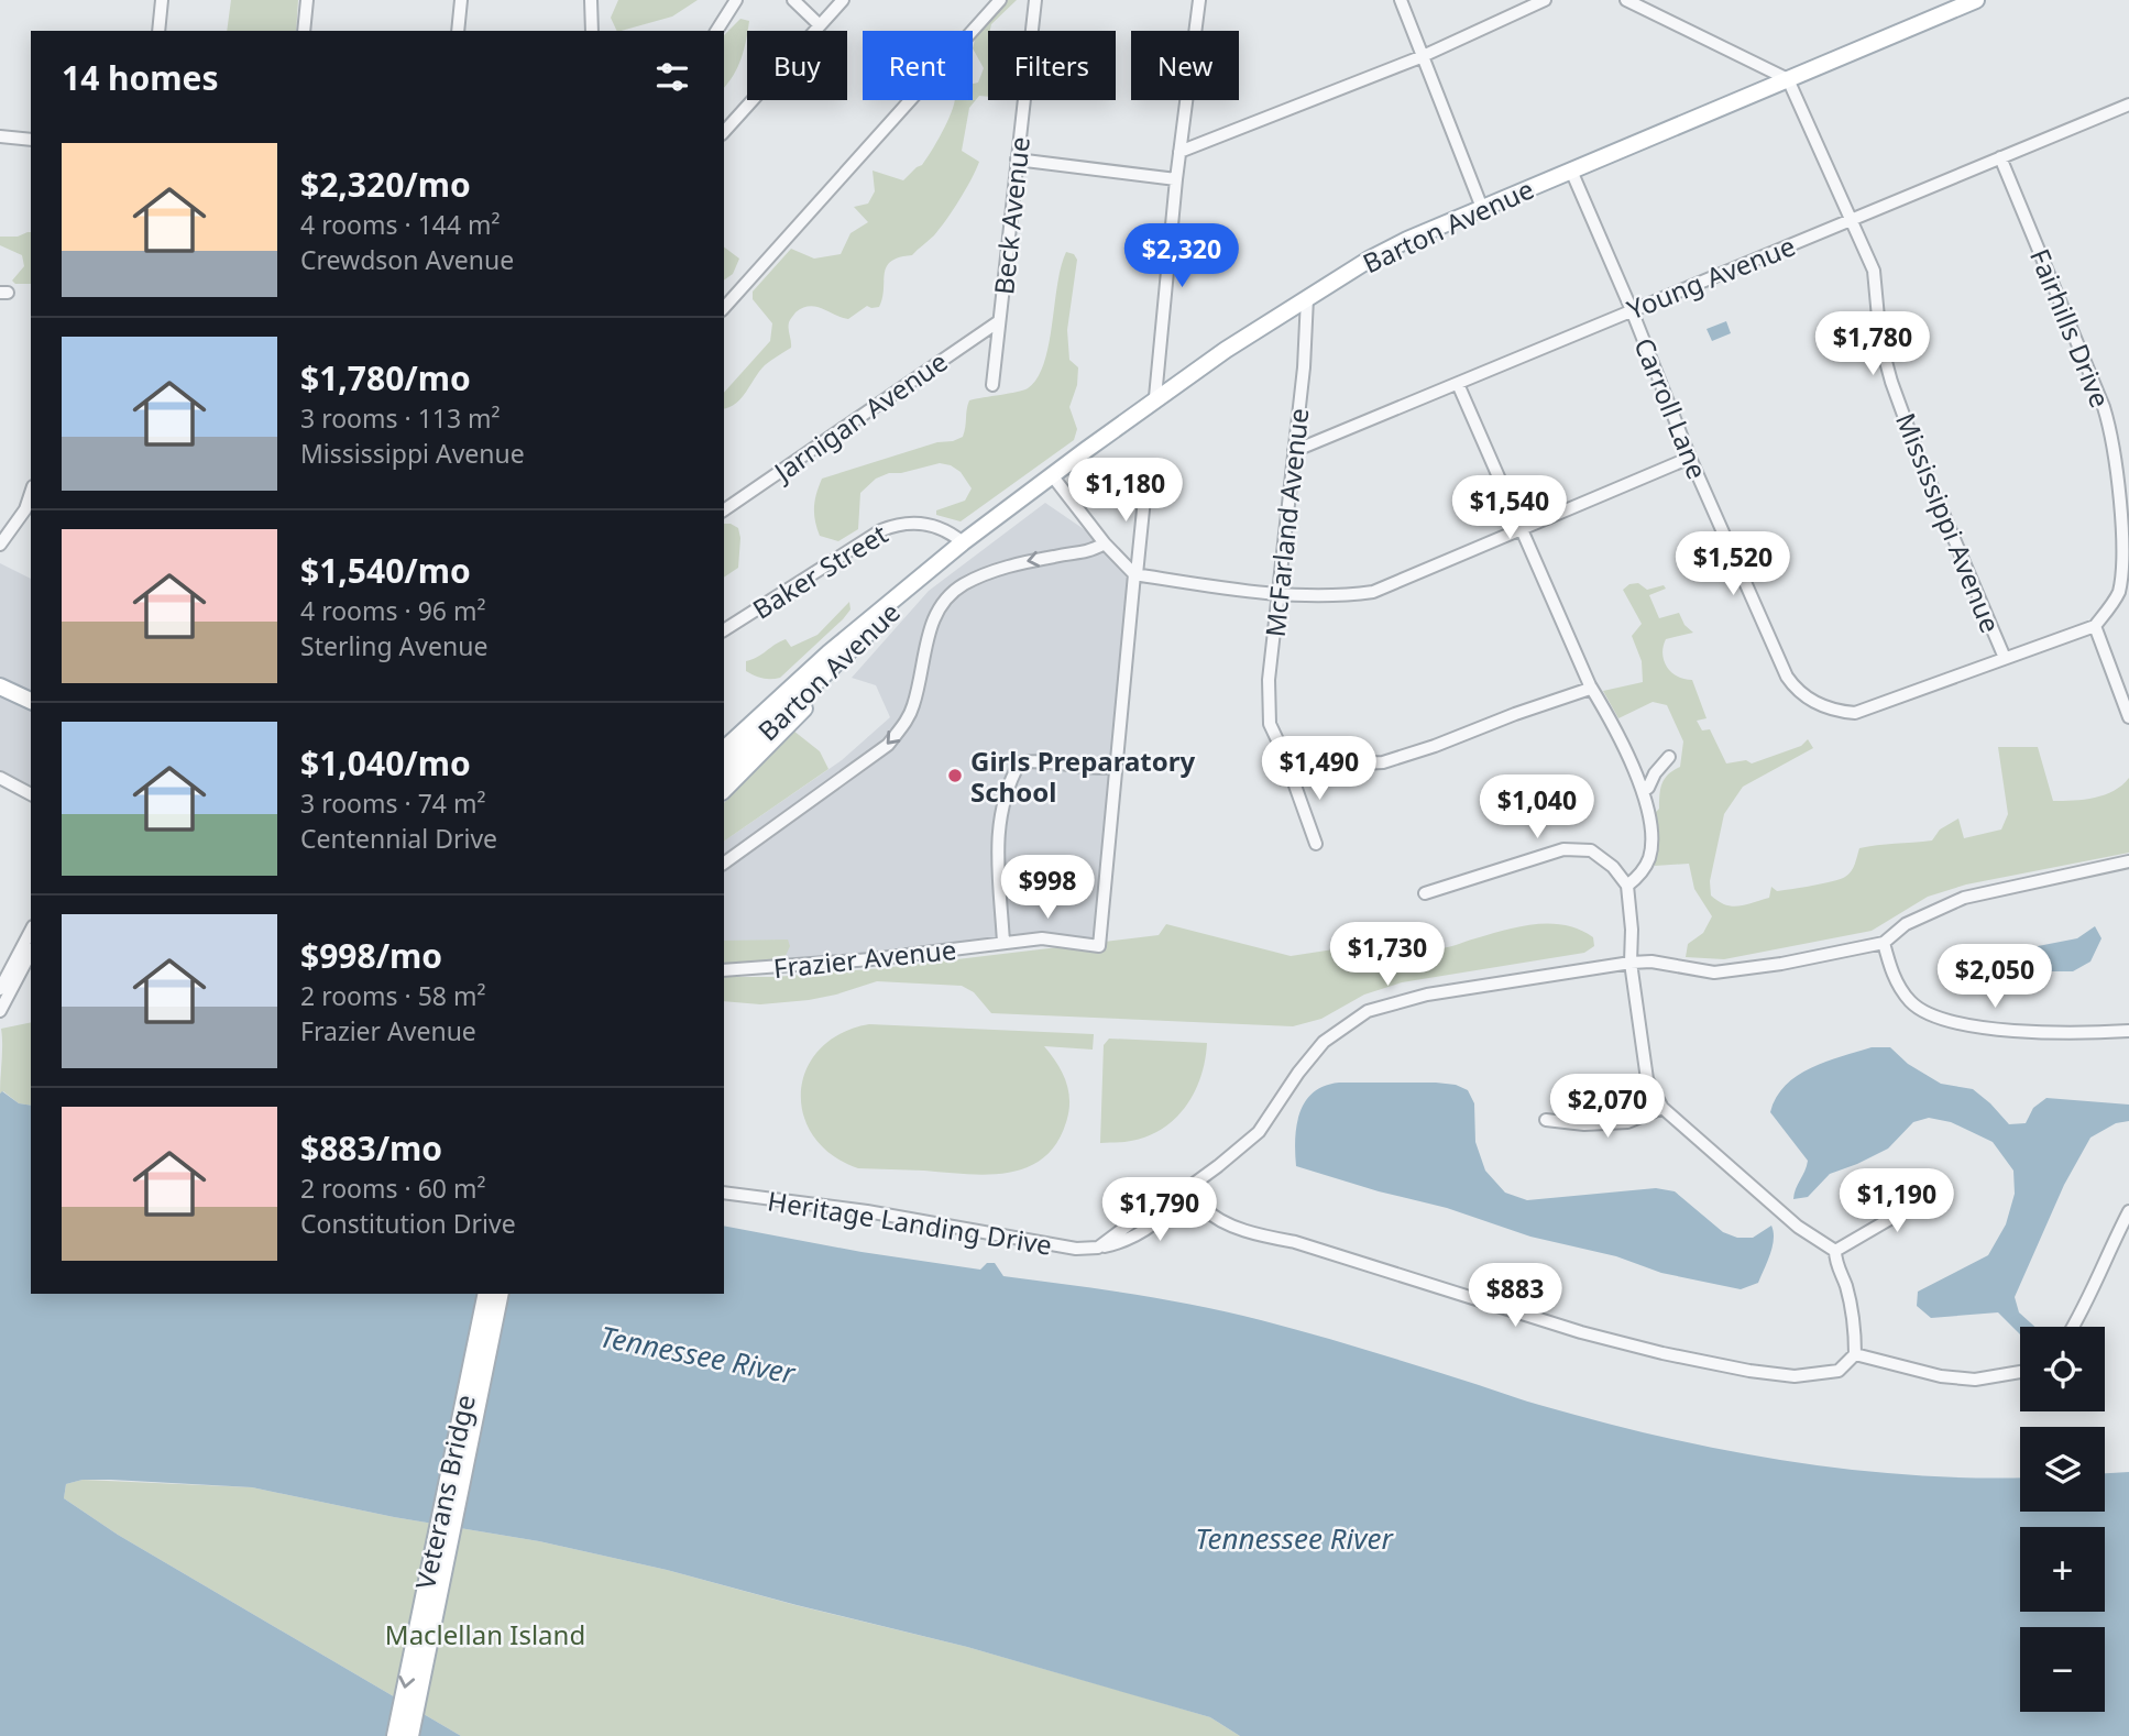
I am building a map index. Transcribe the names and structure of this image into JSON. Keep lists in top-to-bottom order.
{
  "streets": {
    "main road": ["Barton Avenue", "Veterans Bridge"],
    "street": [
      "Beck Avenue",
      "Young Avenue",
      "Fairhills Drive",
      "Carroll Lane",
      "Jarnigan Avenue",
      "McFarland Avenue",
      "Mississippi Avenue",
      "Baker Street",
      "Frazier Avenue",
      "Heritage Landing Drive"
    ]
  },
  "crossings": [
    ["Beck Avenue", "Jarnigan Avenue"],
    ["Barton Avenue", "Carroll Lane"],
    ["Barton Avenue", "McFarland Avenue"],
    ["Barton Avenue", "Mississippi Avenue"],
    ["Barton Avenue", "Baker Street"],
    ["Young Avenue", "Fairhills Drive"],
    ["Young Avenue", "Carroll Lane"],
    ["Young Avenue", "McFarland Avenue"],
    ["Young Avenue", "Mississippi Avenue"],
    ["Fairhills Drive", "Carroll Lane"],
    ["Carroll Lane", "Mississippi Avenue"]
  ],
  "water": ["Tennessee River"],
  "parks": ["Maclellan Island"],
  "places": ["Girls Preparatory School"],
  "page": {
    "chip": [
      "Buy",
      "Rent",
      "Filters",
      "New"
    ],
    "heading": "14 homes",
    "list": [
      {
        "name": "$2,320/mo",
        "note": "4 rooms · 144 m² · Crewdson Avenue"
      },
      {
        "name": "$1,780/mo",
        "note": "3 rooms · 113 m² · Mississippi Avenue"
      },
      {
        "name": "$1,540/mo",
        "note": "4 rooms · 96 m² · Sterling Avenue"
      },
      {
        "name": "$1,040/mo",
        "note": "3 rooms · 74 m² · Centennial Drive"
      },
      {
        "name": "$998/mo",
        "note": "2 rooms · 58 m² · Frazier Avenue"
      },
      {
        "name": "$883/mo",
        "note": "2 rooms · 60 m² · Constitution Drive"
      }
    ],
    "price": [
      "$2,320",
      "$1,780",
      "$1,180",
      "$1,540",
      "$1,520",
      "$1,490",
      "$1,040",
      "$998",
      "$1,730",
      "$2,050",
      "$2,070",
      "$1,190",
      "$1,790",
      "$883"
    ],
    "map_buttons": ["+", "−"]
  }
}
